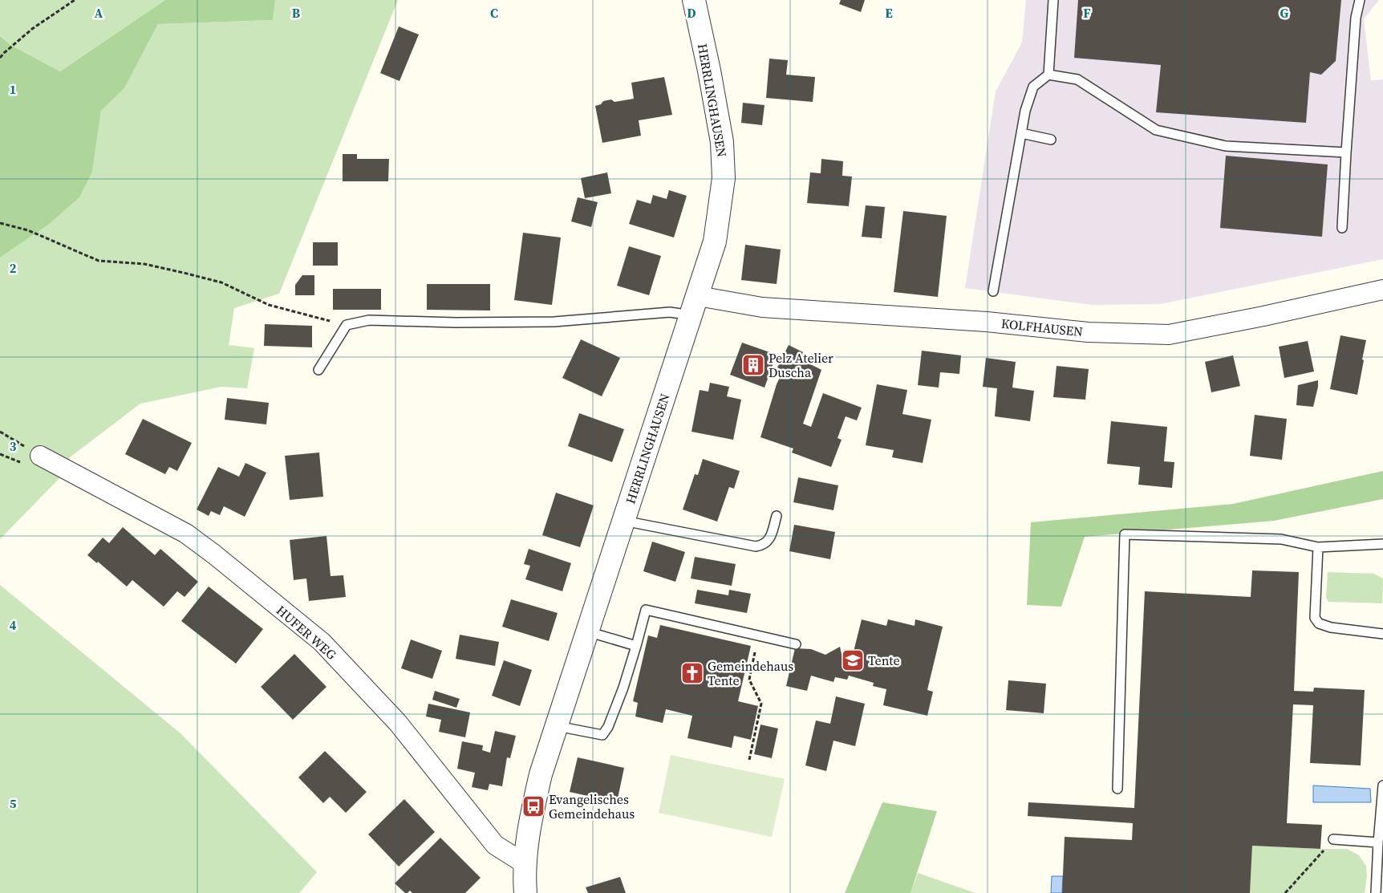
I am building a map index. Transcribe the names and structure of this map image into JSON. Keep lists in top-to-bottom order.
{
  "streets": {
    "street": ["HERRLINGHAUSEN", "KOLFHAUSEN", "HUFER WEG"]
  },
  "crossings": [
    ["HERRLINGHAUSEN", "KOLFHAUSEN"],
    ["HERRLINGHAUSEN", "HUFER WEG"]
  ],
  "places": {
    "building": ["Pelz Atelier Duscha"],
    "school or university": ["Tente"],
    "church": ["Gemeindehaus Tente"],
    "bus stop": ["Evangelisches Gemeindehaus"]
  },
  "grid": {
    "columns": [
      "A",
      "B",
      "C",
      "D",
      "E",
      "F",
      "G"
    ],
    "rows": [
      "1",
      "2",
      "3",
      "4",
      "5"
    ]
  }
}
